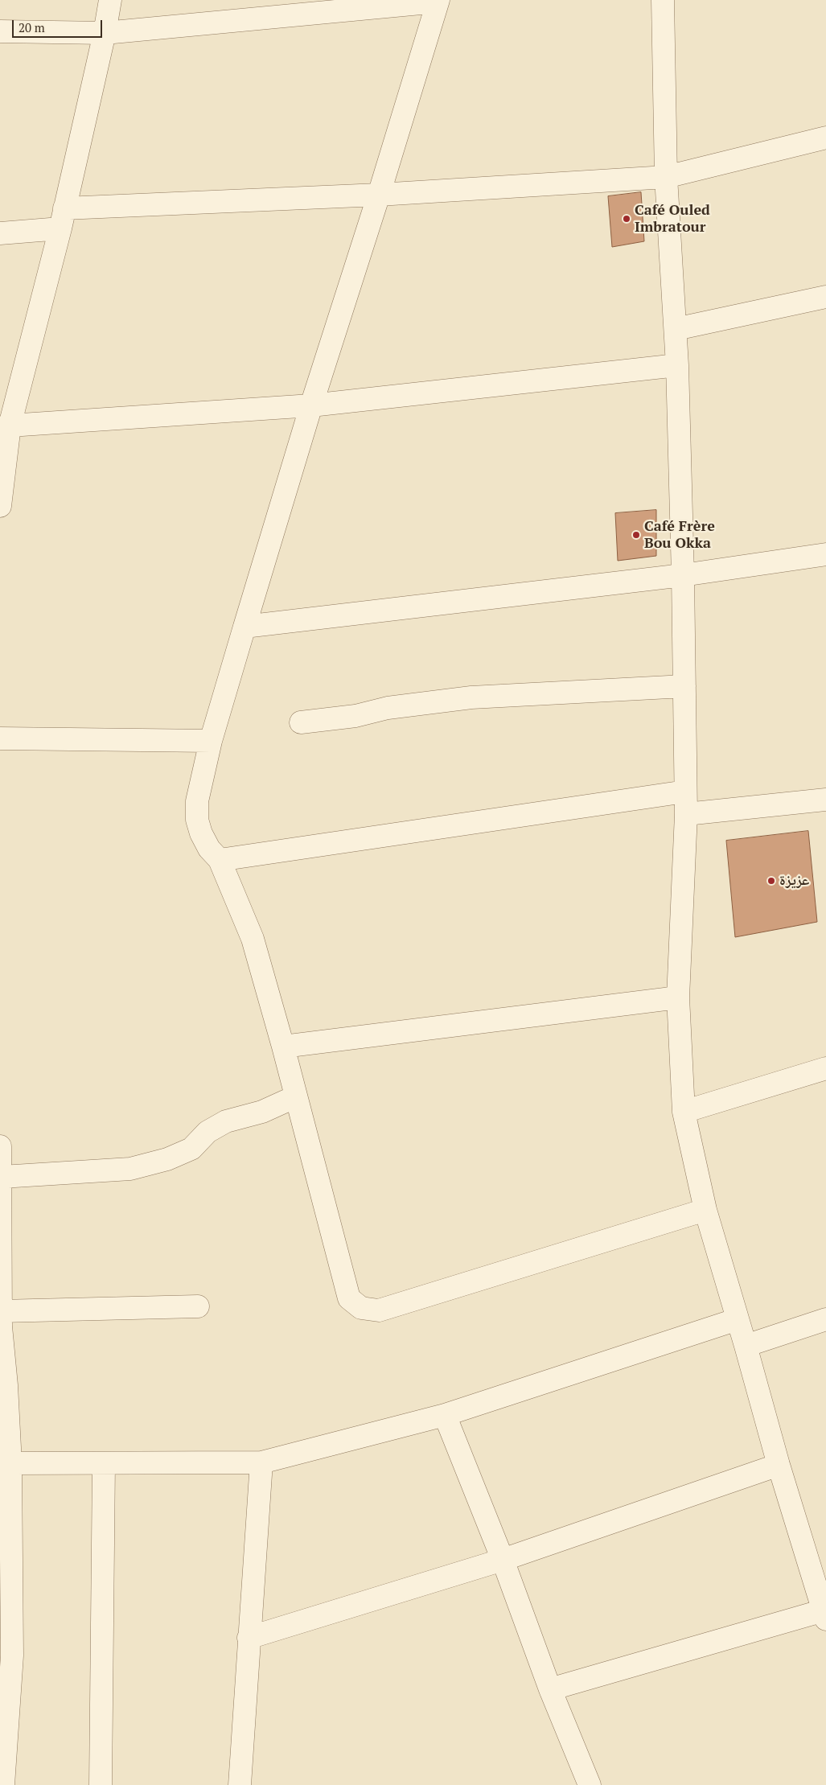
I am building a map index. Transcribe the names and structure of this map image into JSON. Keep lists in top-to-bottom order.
{
  "places": ["Café Ouled Imbratour", "Café Frère Bou Okka", "عزيزة"],
  "scale_bar": "20 m"
}
